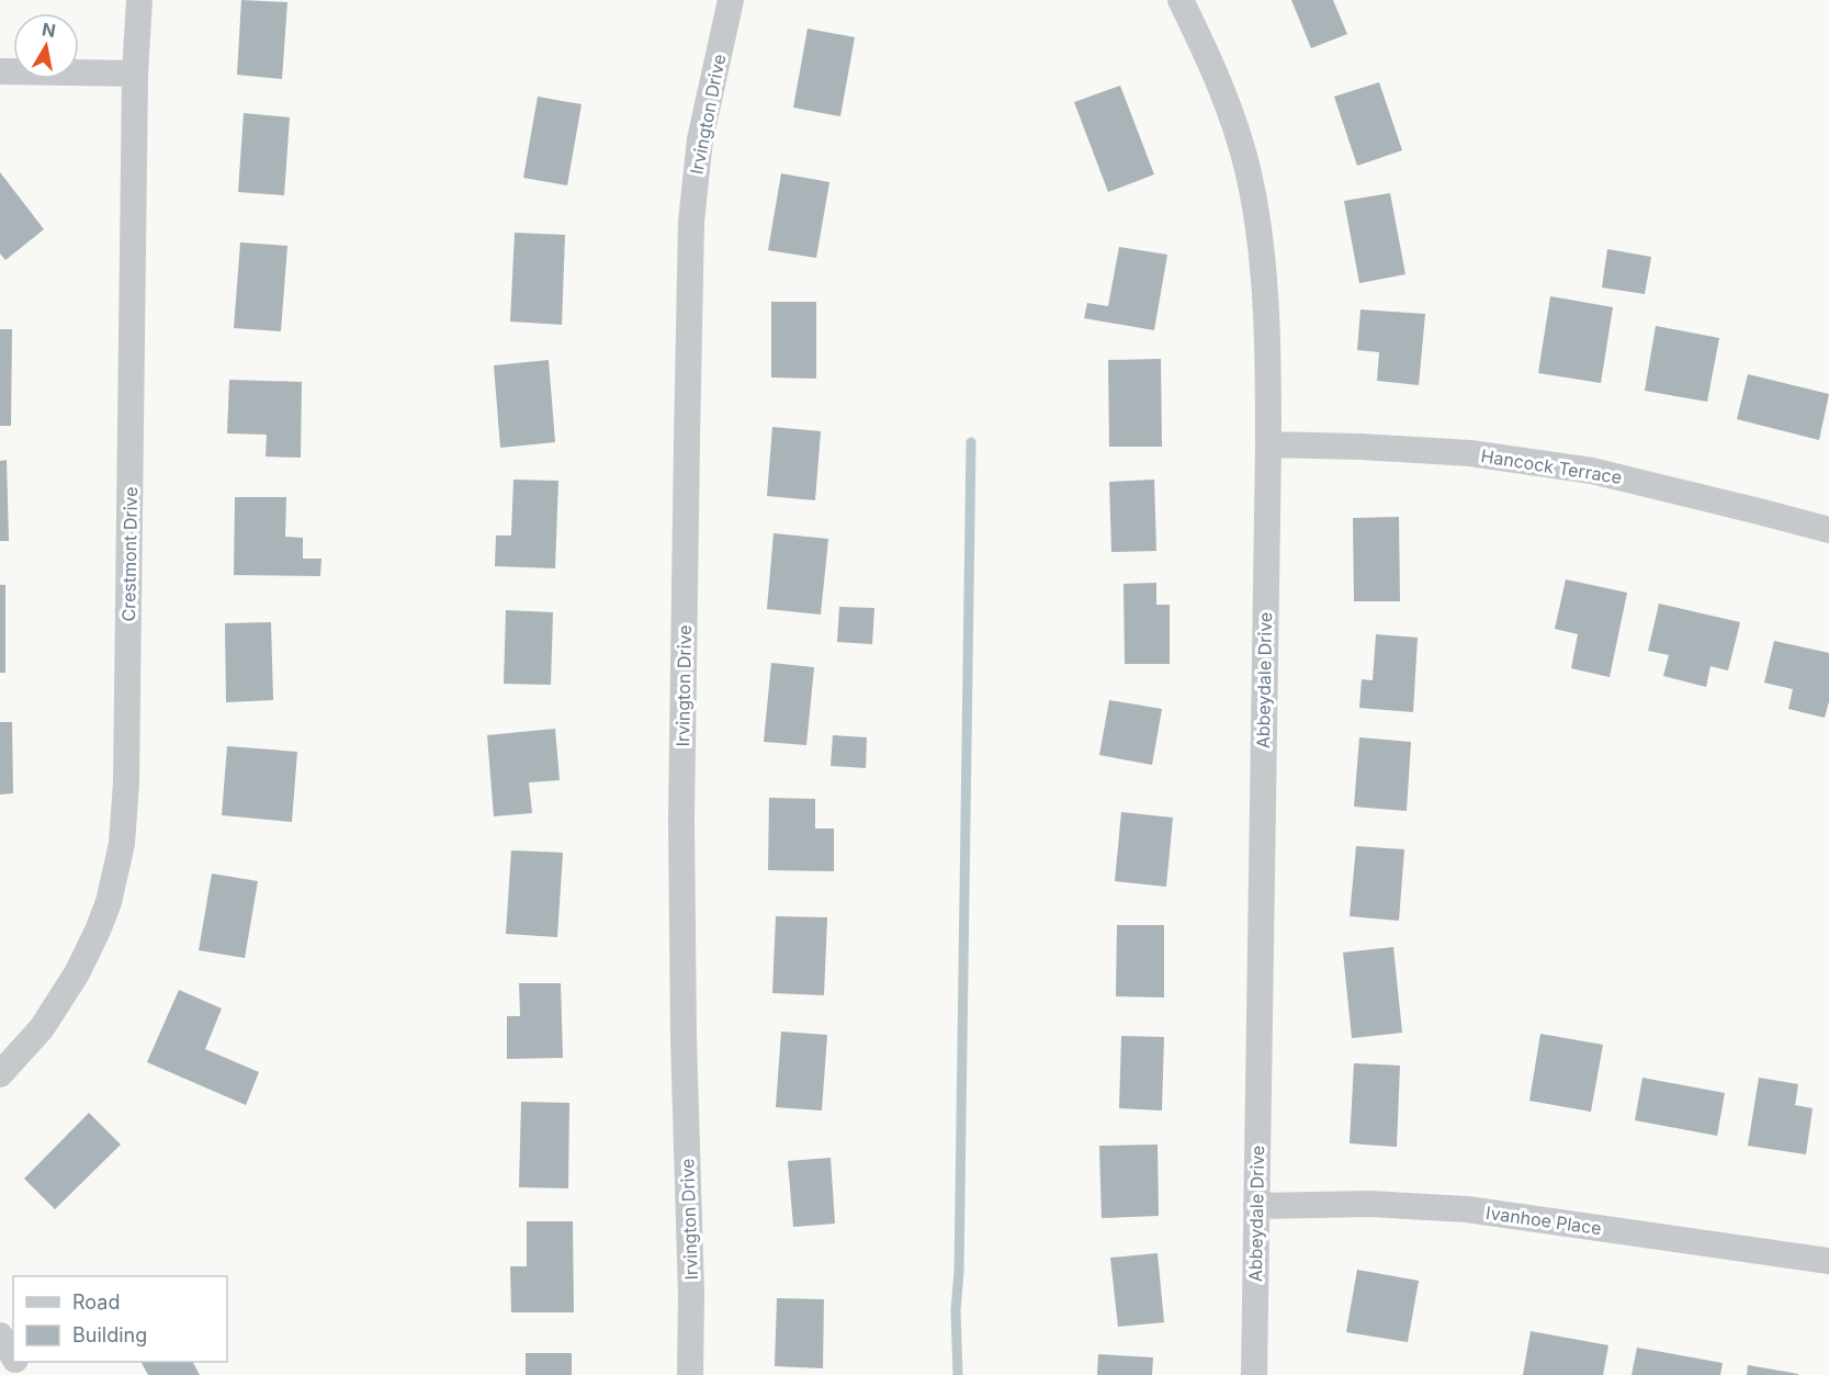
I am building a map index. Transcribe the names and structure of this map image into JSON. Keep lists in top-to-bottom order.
{
  "streets": {
    "street": [
      "Irvington Drive",
      "Hancock Terrace",
      "Crestmont Drive",
      "Abbeydale Drive",
      "Ivanhoe Place"
    ]
  },
  "crossings": [
    ["Hancock Terrace", "Abbeydale Drive"],
    ["Abbeydale Drive", "Ivanhoe Place"]
  ],
  "legend": ["Road", "Building"],
  "north": "top"
}
